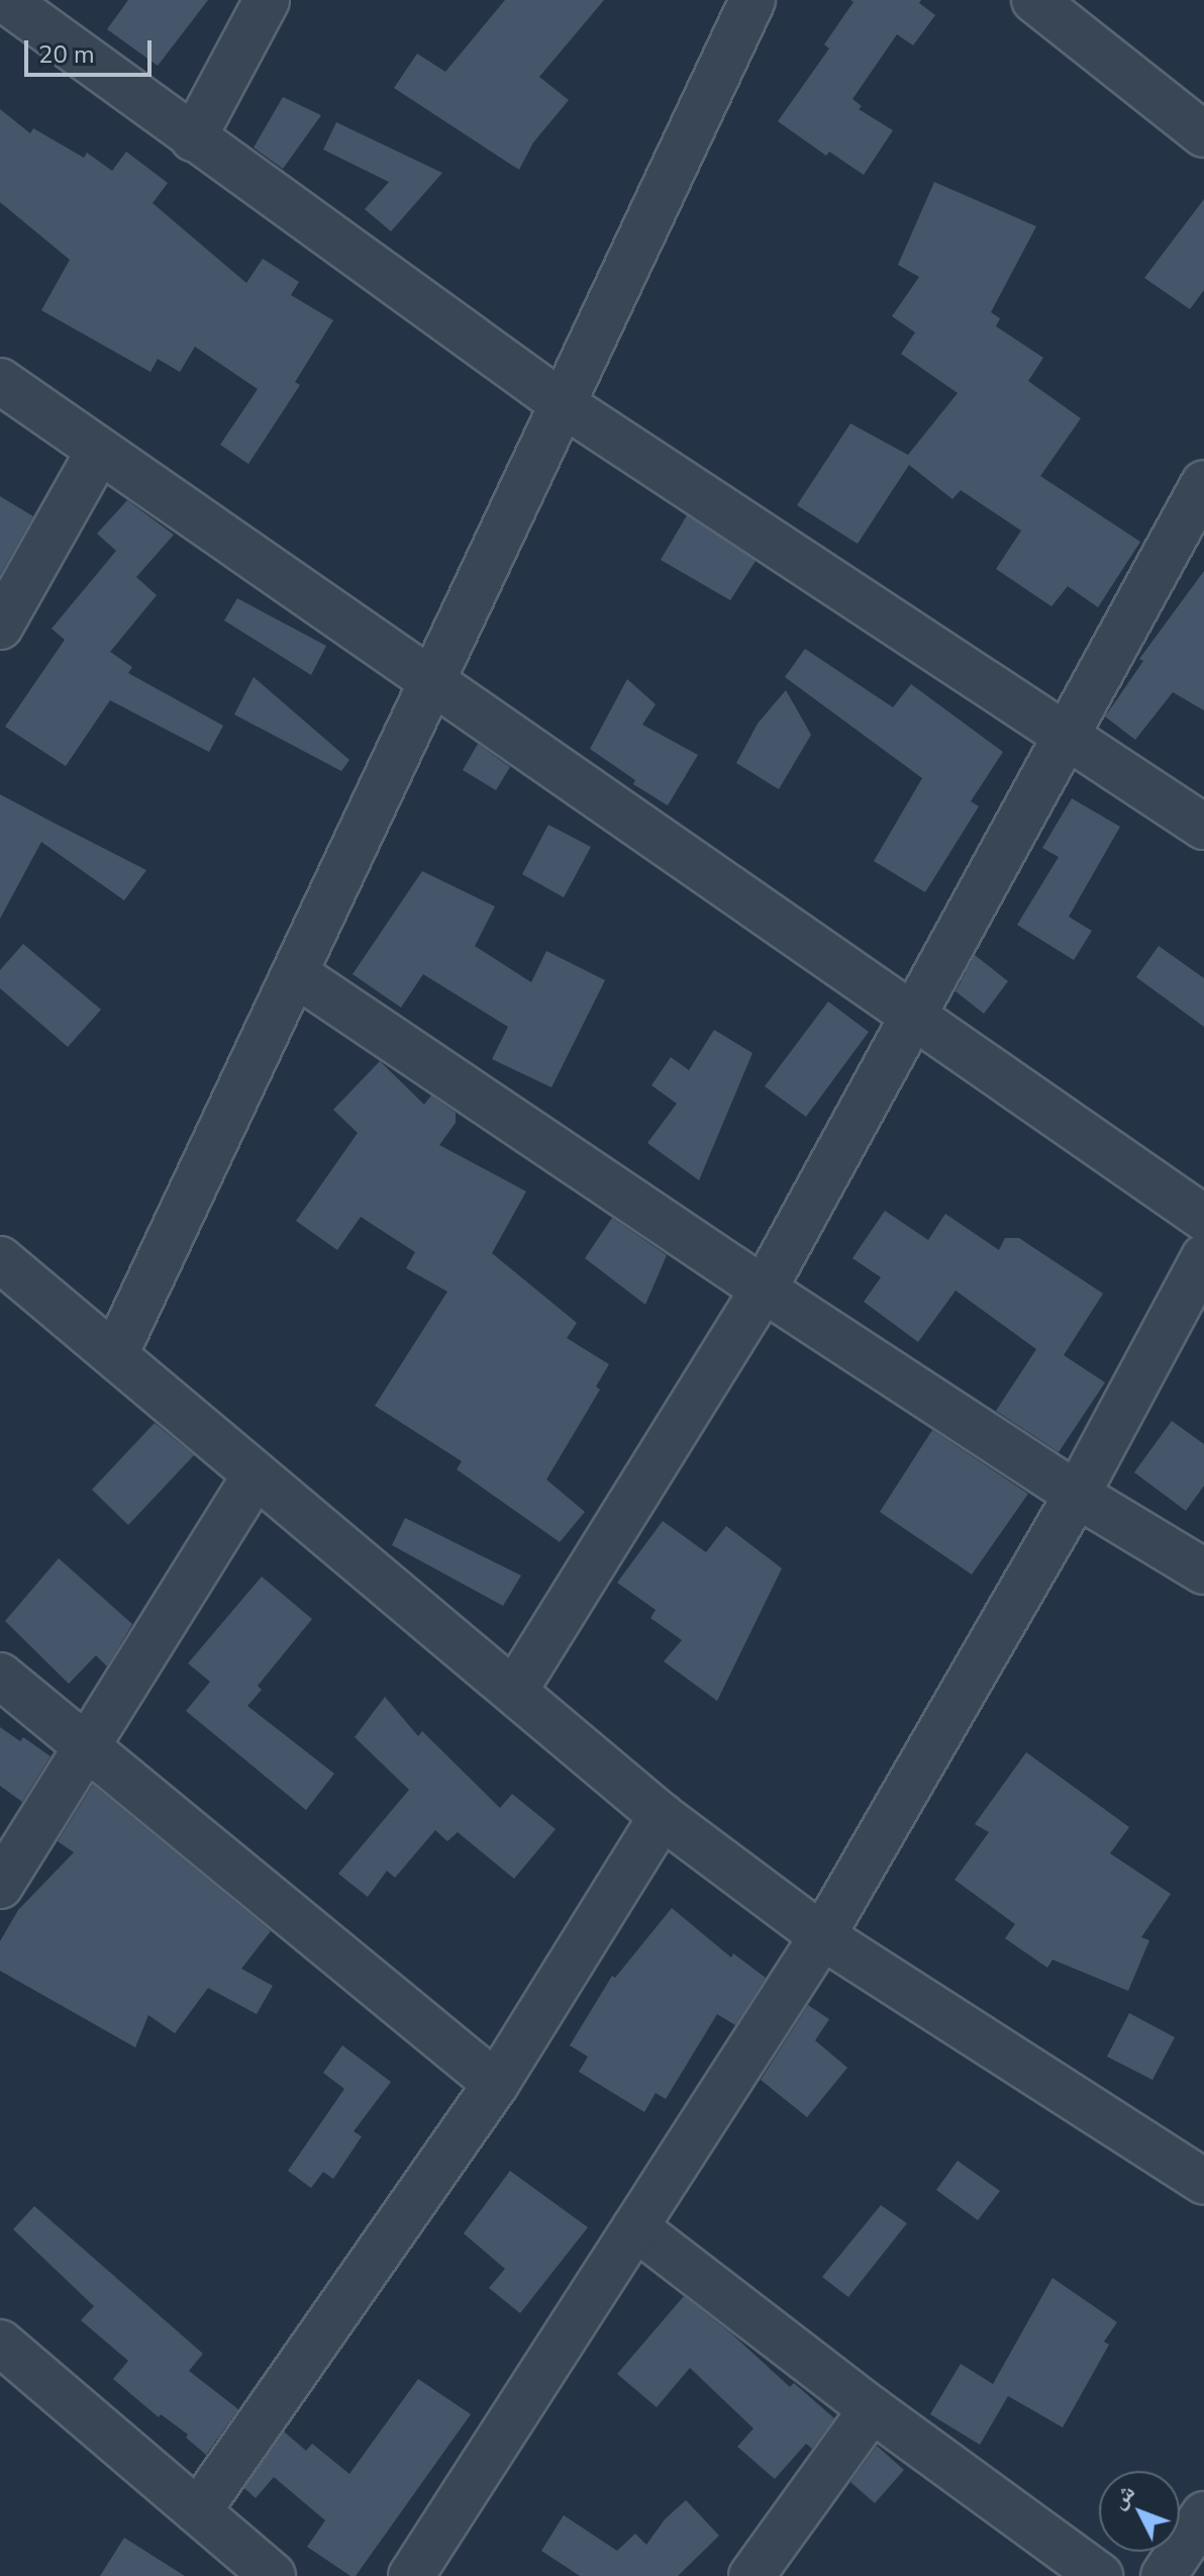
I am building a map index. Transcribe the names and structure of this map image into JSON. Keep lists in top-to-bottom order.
{
  "scale_bar": "20 m",
  "north": "top left"
}
